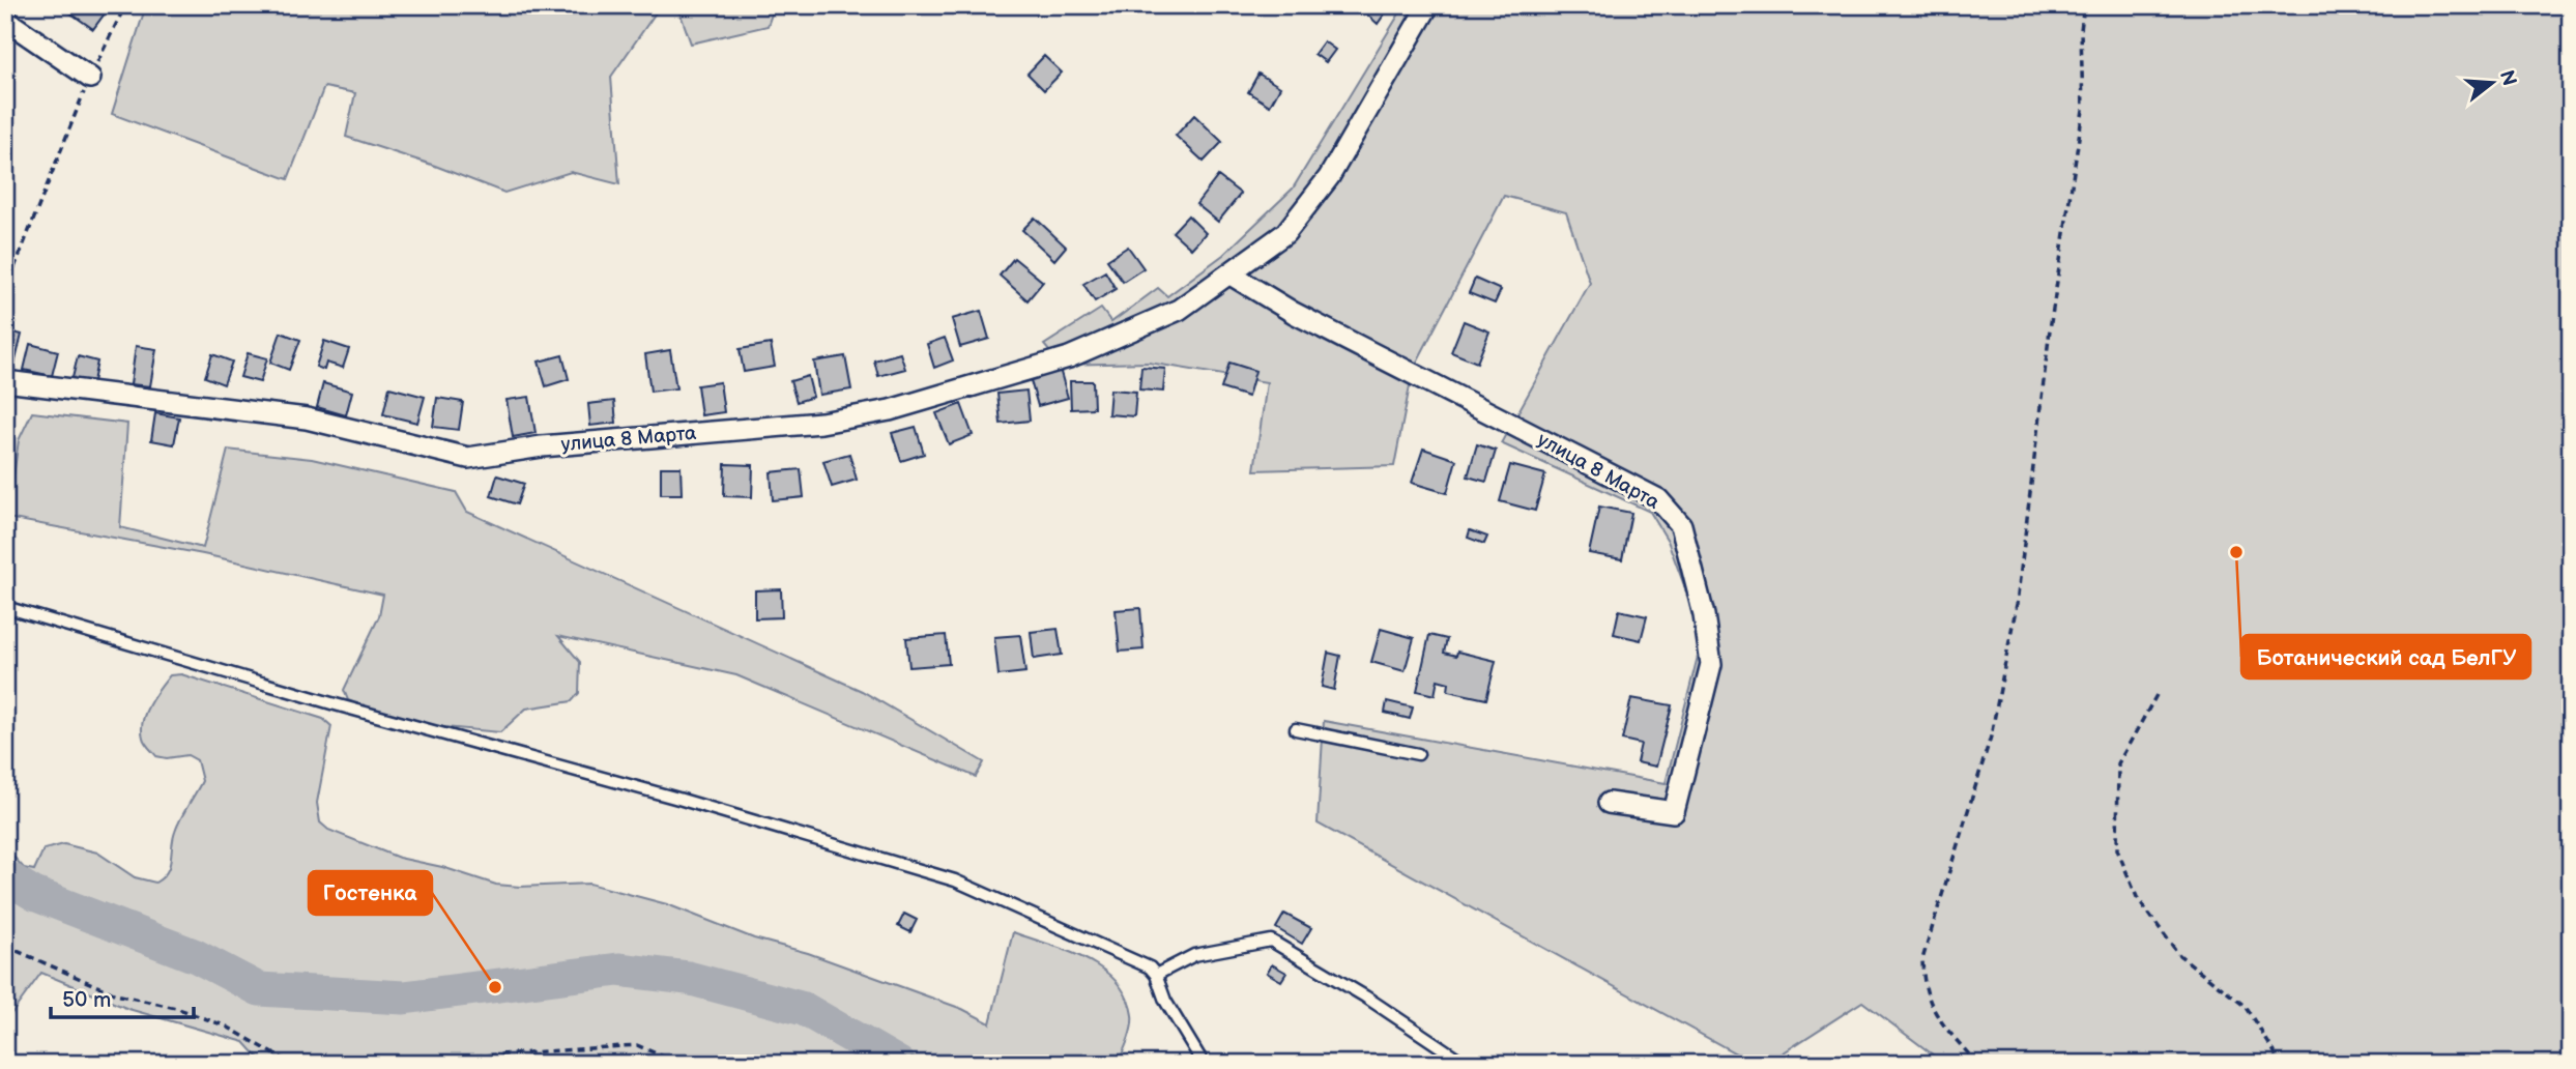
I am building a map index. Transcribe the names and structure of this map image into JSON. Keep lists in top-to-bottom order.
{
  "streets": {
    "street": ["улица 8 Марта"]
  },
  "places": ["Ботанический сад БелГУ", "Гостенка"],
  "scale_bar": "50 m",
  "north": "right"
}
